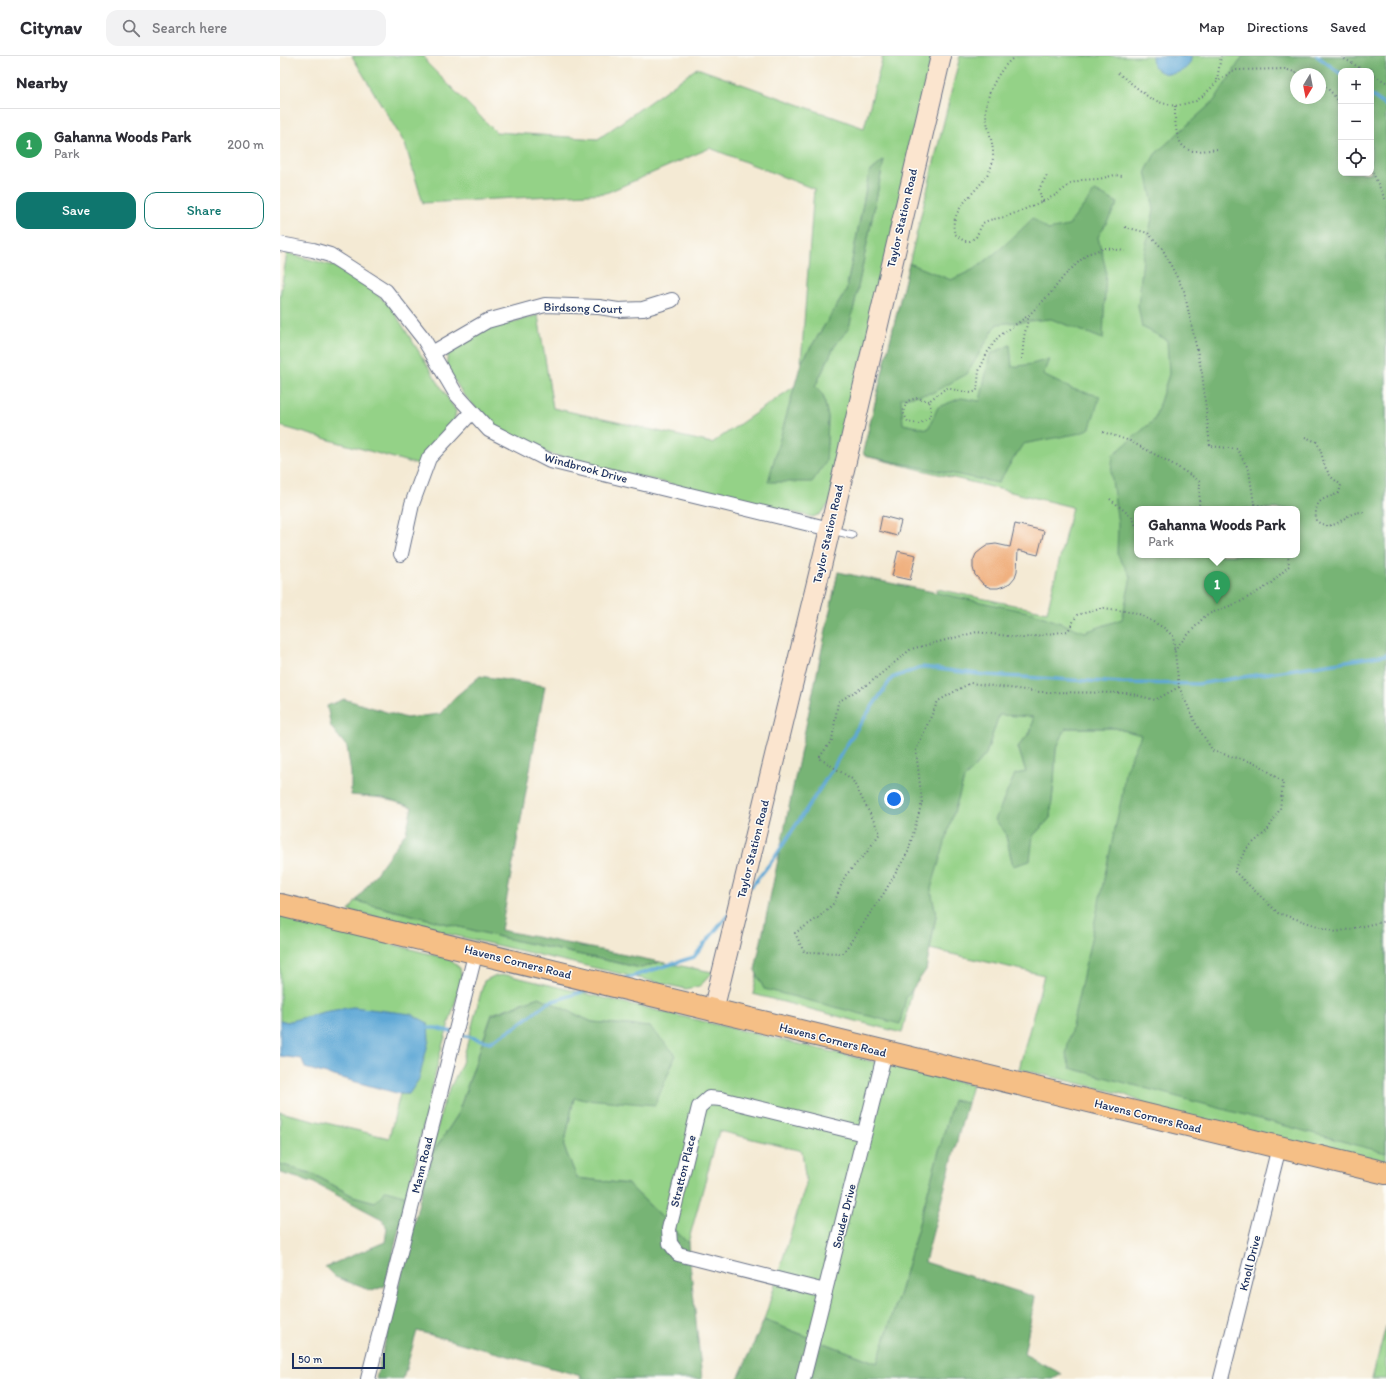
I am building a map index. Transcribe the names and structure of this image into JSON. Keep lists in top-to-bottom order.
{
  "streets": {
    "main road": ["Taylor Station Road", "Havens Corners Road"],
    "street": [
      "Birdsong Court",
      "Windbrook Drive",
      "Mann Road",
      "Stratton Place",
      "Souder Drive",
      "Knoll Drive"
    ]
  },
  "crossings": [
    ["Taylor Station Road", "Windbrook Drive"],
    ["Taylor Station Road", "Havens Corners Road"],
    ["Birdsong Court", "Windbrook Drive"],
    ["Havens Corners Road", "Mann Road"],
    ["Havens Corners Road", "Souder Drive"],
    ["Havens Corners Road", "Knoll Drive"],
    ["Stratton Place", "Souder Drive"]
  ],
  "scale_bar": "50 m",
  "north": "bottom",
  "page": {
    "header": "Citynav",
    "search": "Search here",
    "nav": ["Map", "Directions", "Saved"],
    "heading": "Nearby",
    "map_buttons": ["+", "−"],
    "list": [
      {
        "mark": "1",
        "name": "Gahanna Woods Park",
        "note": "Park",
        "value": "200 m"
      }
    ],
    "buttons": ["Save", "Share"],
    "popup": ["Gahanna Woods Park", "Park"],
    "pins": "1",
    "scale": "50 m"
  }
}
